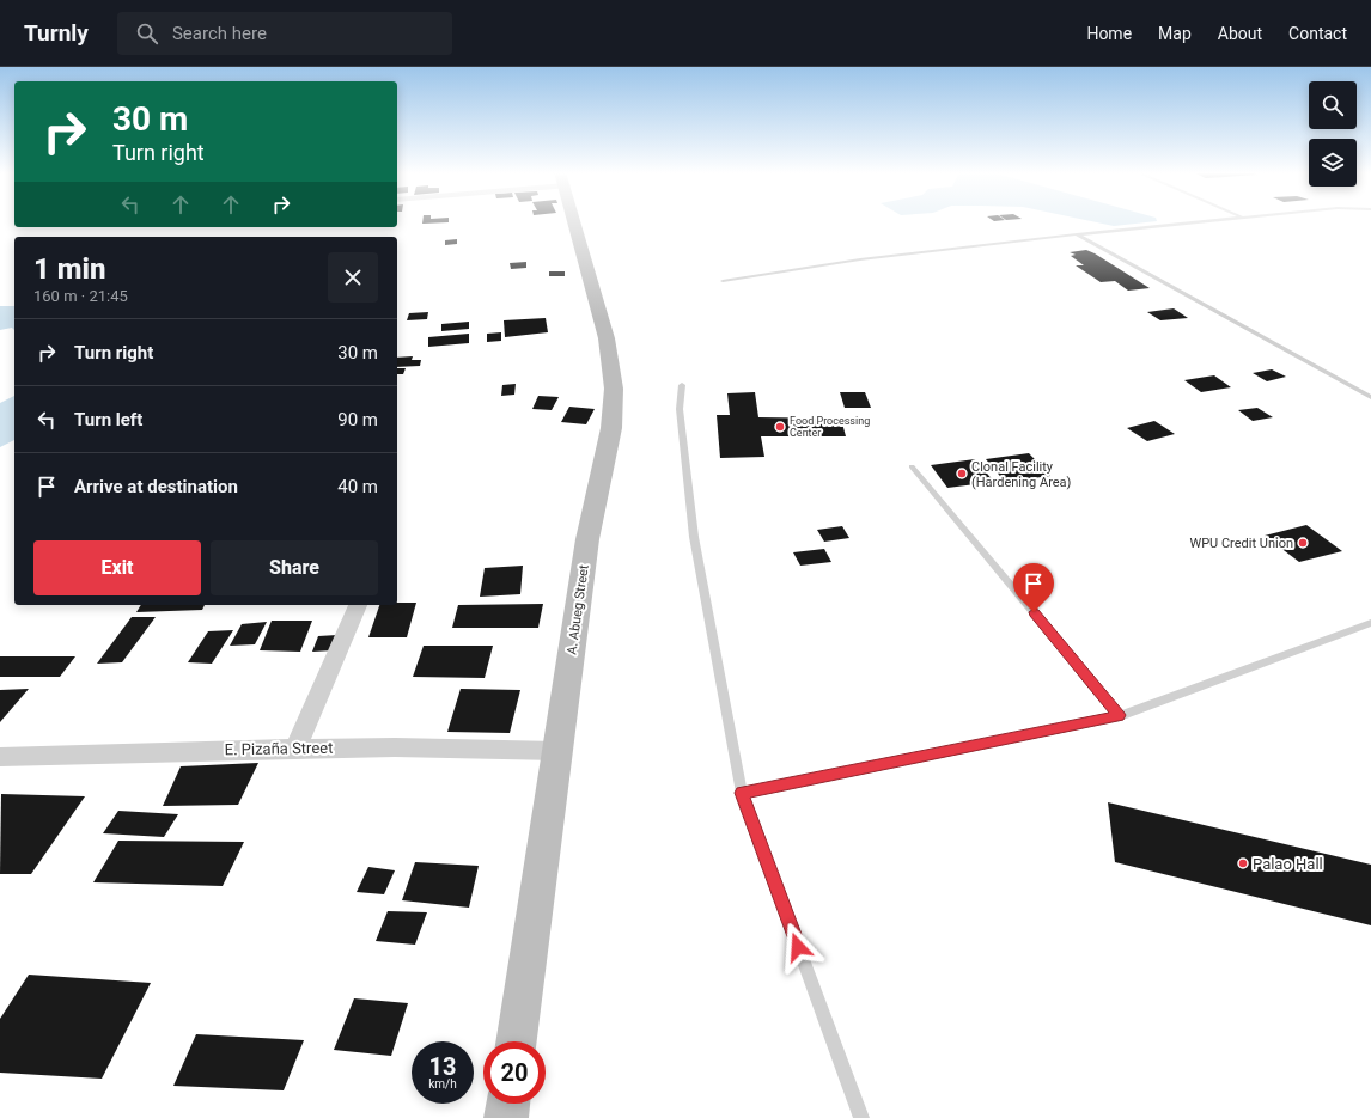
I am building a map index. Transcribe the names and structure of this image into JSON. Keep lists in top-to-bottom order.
{
  "streets": {
    "street": ["A. Abueg Street", "E. Pizaña Street"]
  },
  "crossings": [
    ["A. Abueg Street", "E. Pizaña Street"]
  ],
  "places": [
    "Food Processing Center",
    "Clonal Facility (Hardening Area)",
    "WPU Credit Union",
    "Palao Hall"
  ],
  "page": {
    "header": "Turnly",
    "search": "Search here",
    "nav": [
      "Home",
      "Map",
      "About",
      "Contact"
    ],
    "turn": ["30 m", "Turn right"],
    "heading": ["1 min", "160 m · 21:45"],
    "list": [
      {
        "name": "Turn right",
        "value": "30 m"
      },
      {
        "name": "Turn left",
        "value": "90 m"
      },
      {
        "name": "Arrive at destination",
        "value": "40 m"
      }
    ],
    "buttons": ["Exit", "Share"],
    "speed": "13 km/h",
    "limit": "20"
  }
}
